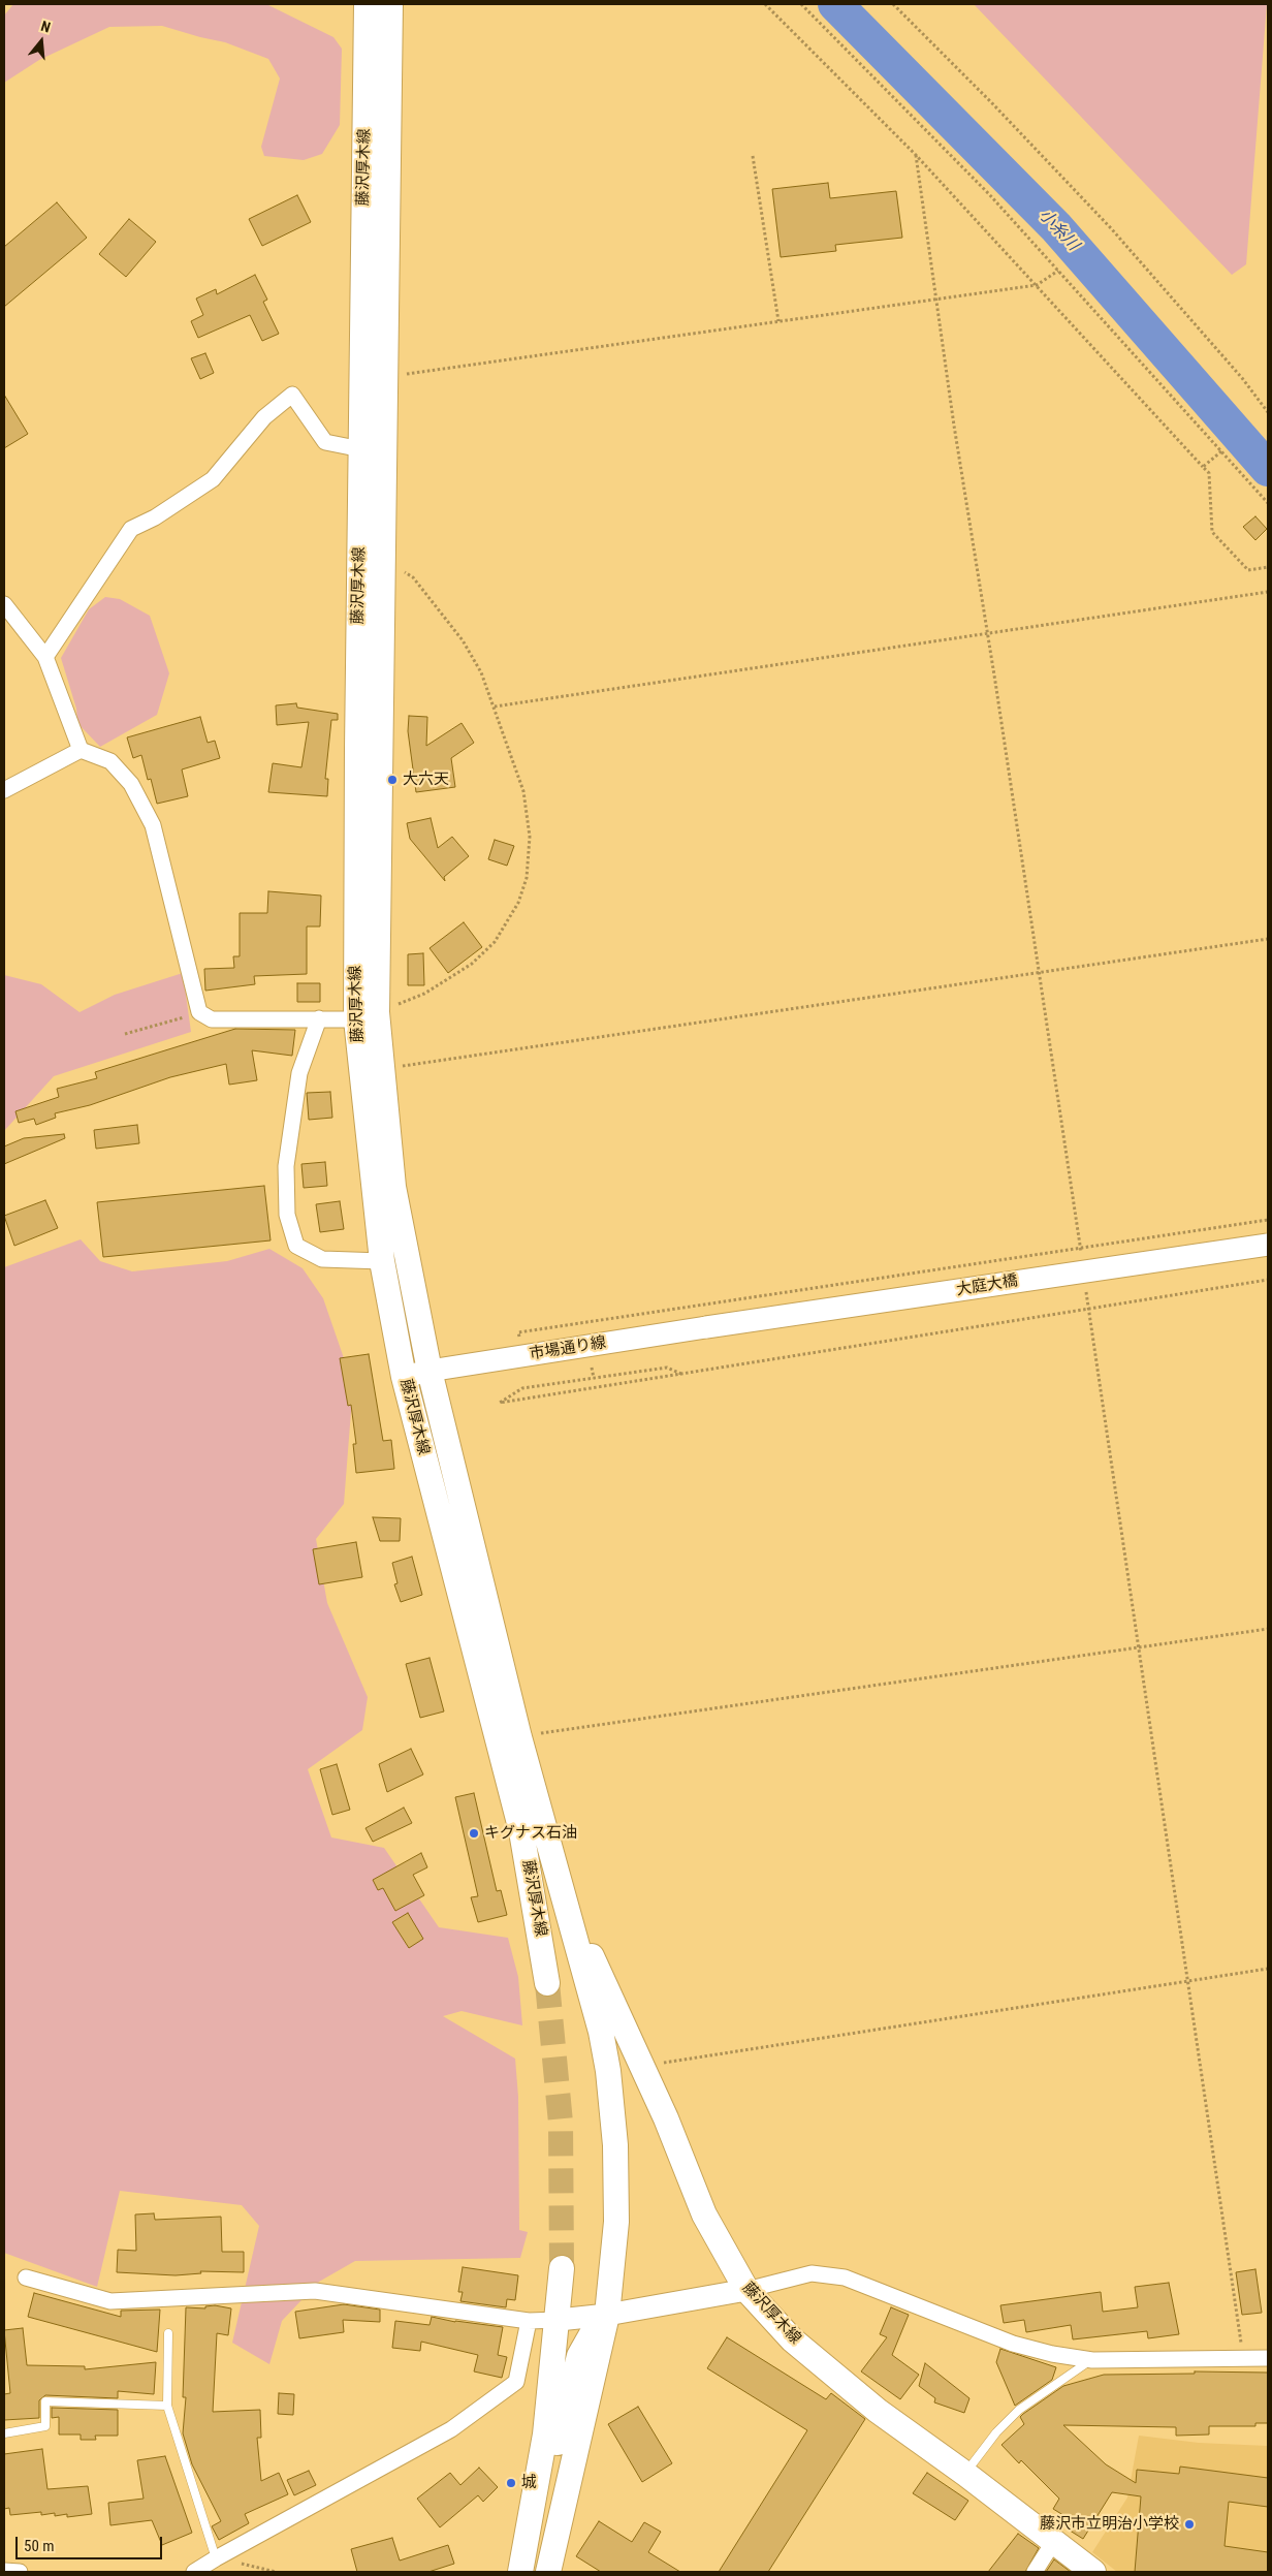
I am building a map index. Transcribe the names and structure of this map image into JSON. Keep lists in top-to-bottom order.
{
  "streets": {
    "main road": ["藤沢厚木線"],
    "street": ["大庭大橋", "市場通り線"]
  },
  "crossings": [
    ["藤沢厚木線", "市場通り線"],
    ["大庭大橋", "市場通り線"]
  ],
  "water": ["小糸川"],
  "places": [
    "大六天",
    "キグナス石油",
    "城",
    "藤沢市立明治小学校"
  ],
  "scale_bar": "50 m",
  "north": "top"
}
